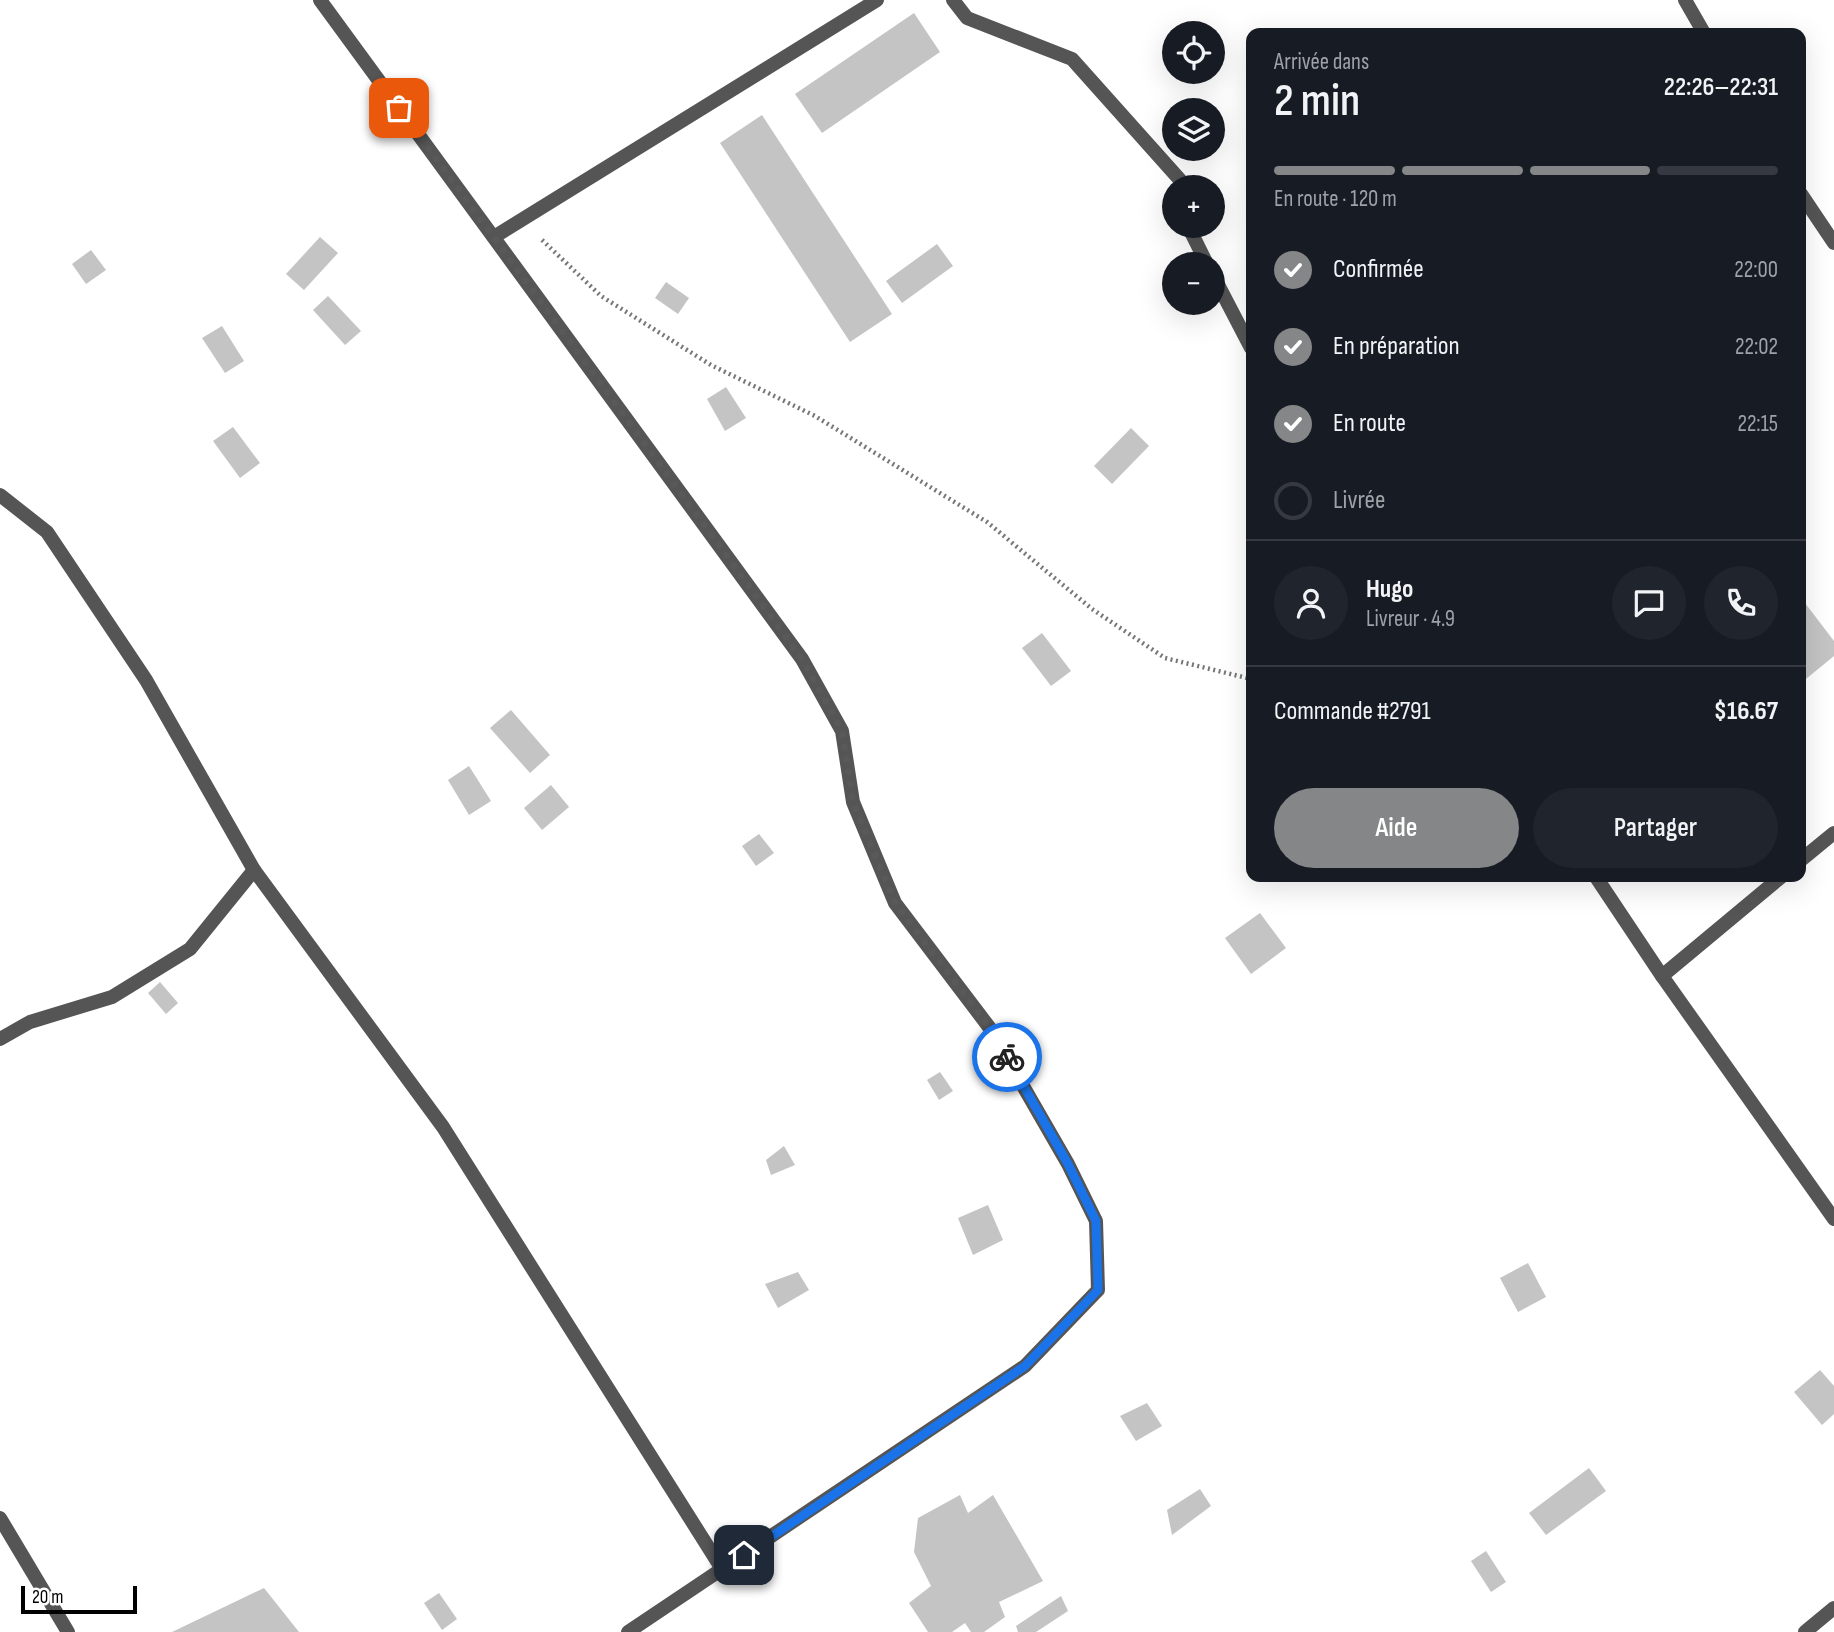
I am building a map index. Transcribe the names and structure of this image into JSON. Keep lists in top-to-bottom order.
{
  "scale_bar": "20 m",
  "page": {
    "map_buttons": ["+", "−"],
    "heading": ["2 min", "Arrivée dans", "22:26–22:31"],
    "panel": [
      "Hugo",
      "Livreur · 4.9",
      "Commande #2791",
      "$16.67"
    ],
    "bar": "En route · 120 m",
    "list": [
      ["Confirmée", "22:00"],
      ["En préparation", "22:02"],
      ["En route", "22:15"],
      "Livrée"
    ],
    "buttons": ["Aide", "Partager"],
    "scale": "20 m"
  }
}
